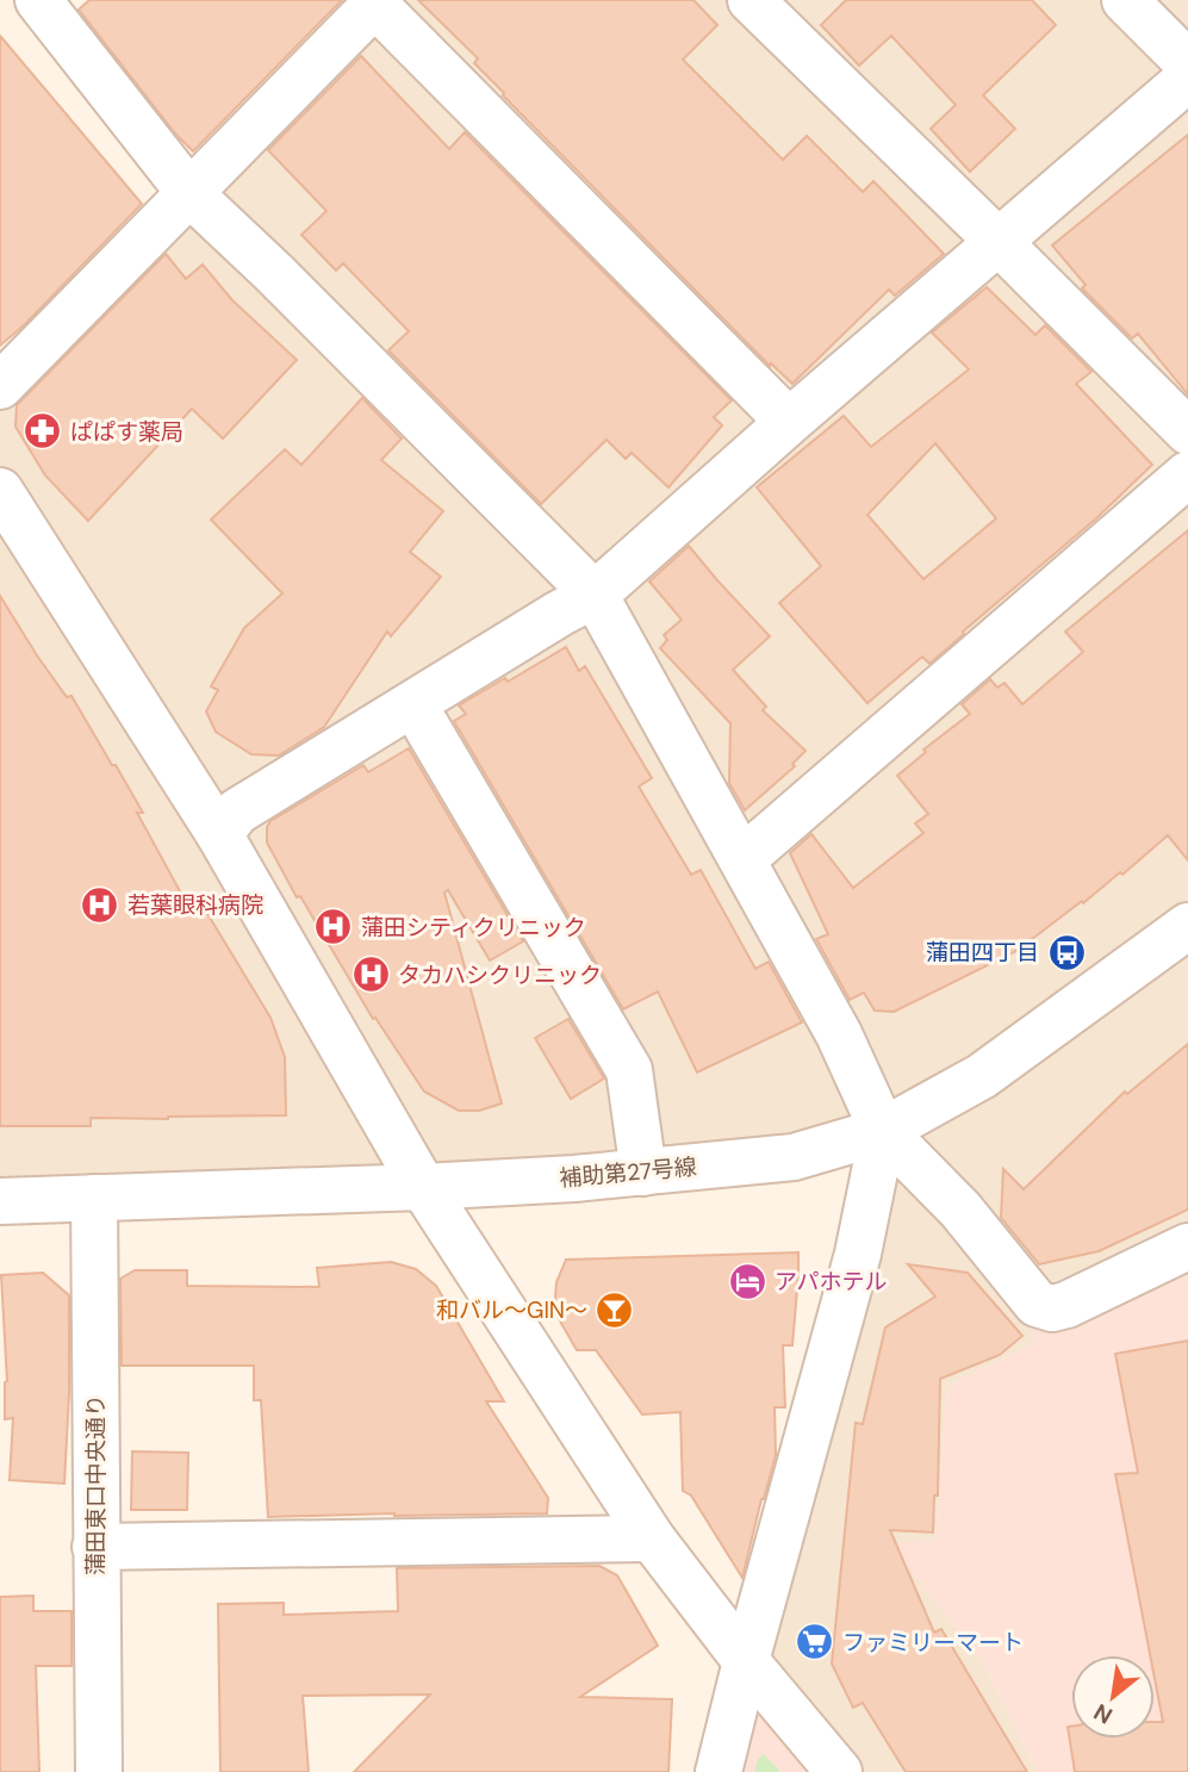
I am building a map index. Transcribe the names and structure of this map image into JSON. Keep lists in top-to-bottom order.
{
  "streets": {
    "street": ["補助第27号線", "蒲田東口中央通り"]
  },
  "crossings": [
    ["補助第27号線", "蒲田東口中央通り"]
  ],
  "places": {
    "pharmacy": ["ぱぱす薬局"],
    "hospital": ["若葉眼科病院", "蒲田シティクリニック", "タカハシクリニック"],
    "bus stop": ["蒲田四丁目"],
    "hotel": ["アパホテル"],
    "bar": ["和バル～GIN～"],
    "supermarket": ["ファミリーマート"]
  },
  "north": "bottom left"
}
